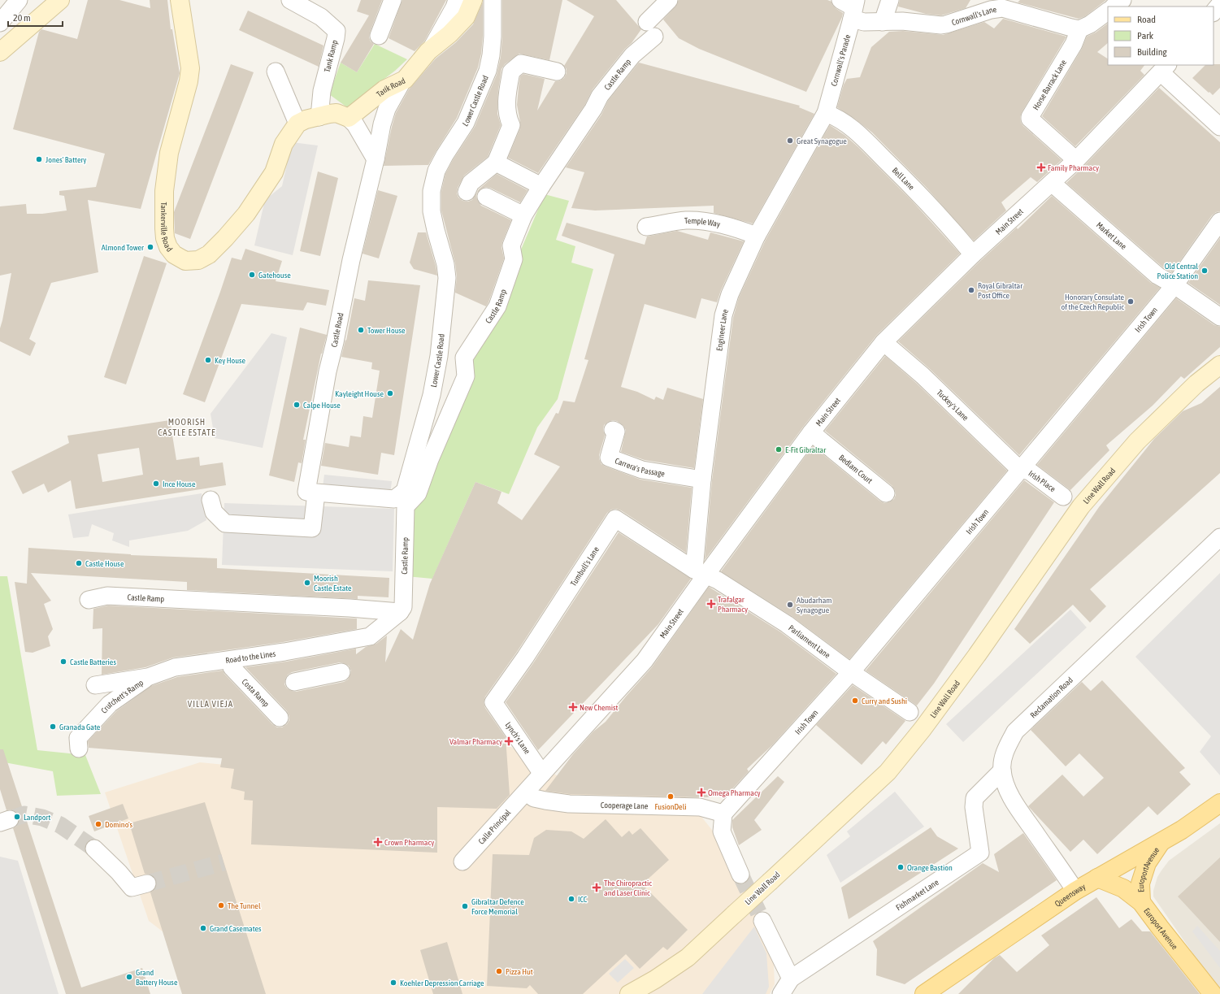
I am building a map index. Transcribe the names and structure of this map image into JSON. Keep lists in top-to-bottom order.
{
  "streets": {
    "main road": ["EuroportAvenue", "Queensway", "Europort Avenue"],
    "street": [
      "Cornwall's Lane",
      "Tank Ramp",
      "Cornwall's Parade",
      "Castle Ramp",
      "Horse Barrack Lane",
      "Tarik Road",
      "Lower Castle Road",
      "Bell Lane",
      "Main Street",
      "Temple Way",
      "Tankerville Road",
      "Market Lane",
      "Irish Town",
      "Castle Road",
      "Engineer Lane",
      "Tuckey's Lane",
      "Carrera's Passage",
      "Bedlam Court",
      "Irish Place",
      "Line Wall Road",
      "Tumbull's Lane",
      "Parliament Lane",
      "Road to the Lines",
      "Costa Ramp",
      "Crutchett's Ramp",
      "Reclamation Road",
      "Lynch's Lane",
      "Cooperage Lane",
      "Calle Principal",
      "Fishmarket Lane"
    ]
  },
  "crossings": [
    ["Cornwall's Lane", "Cornwall's Parade"],
    ["Cornwall's Lane", "Horse Barrack Lane"],
    ["Cornwall's Parade", "Bell Lane"],
    ["Cornwall's Parade", "Engineer Lane"],
    ["Castle Ramp", "Road to the Lines"],
    ["Horse Barrack Lane", "Main Street"],
    ["Tarik Road", "Castle Road"],
    ["Lower Castle Road", "Castle Road"],
    ["Bell Lane", "Main Street"],
    ["Bell Lane", "Engineer Lane"],
    ["Main Street", "Market Lane"],
    ["Main Street", "Engineer Lane"],
    ["Main Street", "Tuckey's Lane"],
    ["Main Street", "Bedlam Court"],
    ["Main Street", "Tumbull's Lane"],
    ["Main Street", "Parliament Lane"],
    ["Main Street", "Lynch's Lane"],
    ["Main Street", "Cooperage Lane"],
    ["Main Street", "Calle Principal"],
    ["Temple Way", "Engineer Lane"],
    ["Market Lane", "Irish Town"],
    ["Irish Town", "Tuckey's Lane"],
    ["Irish Town", "Irish Place"],
    ["Irish Town", "Parliament Lane"],
    ["Irish Town", "Cooperage Lane"],
    ["Engineer Lane", "Carrera's Passage"],
    ["Engineer Lane", "Tumbull's Lane"],
    ["Engineer Lane", "Parliament Lane"],
    ["Tuckey's Lane", "Irish Place"],
    ["Tumbull's Lane", "Parliament Lane"],
    ["Tumbull's Lane", "Lynch's Lane"],
    ["Road to the Lines", "Crutchett's Ramp"],
    ["Reclamation Road", "Fishmarket Lane"],
    ["Reclamation Road", "Queensway"],
    ["Cooperage Lane", "Calle Principal"],
    ["EuroportAvenue", "Queensway"],
    ["EuroportAvenue", "Europort Avenue"],
    ["Queensway", "Europort Avenue"]
  ],
  "districts": ["MOORISH CASTLE ESTATE", "VILLA VIEJA"],
  "places": {
    "other": [
      "Great Synagogue",
      "Jones' Battery",
      "Almond Tower",
      "Old Central Police Station",
      "Gatehouse",
      "Royal Gibraltar Post Office",
      "Honorary Consulate of the Czech Republic",
      "Tower House",
      "Key House",
      "Kayleight House",
      "Calpe House",
      "E-Fit Gibraltar",
      "Ince House",
      "Castle House",
      "Moorish Castle Estate",
      "Abudarham Synagogue",
      "Castle Batteries",
      "Curry and Sushi",
      "Granada Gate",
      "FusionDeli",
      "Landport",
      "Domino's",
      "Orange Bastion",
      "ICC",
      "The Tunnel",
      "Gibraltar Defence Force Memorial",
      "Grand Casemates",
      "Pizza Hut",
      "Grand Battery House",
      "Koehler Depression Carriage"
    ],
    "health": [
      "Family Pharmacy",
      "Trafalgar Pharmacy",
      "New Chemist",
      "Valmar Pharmacy",
      "Omega Pharmacy",
      "Crown Pharmacy",
      "The Chiropractic and Laser Clinic"
    ]
  },
  "legend": ["Road", "Park", "Building"],
  "scale_bar": "20 m"
}
